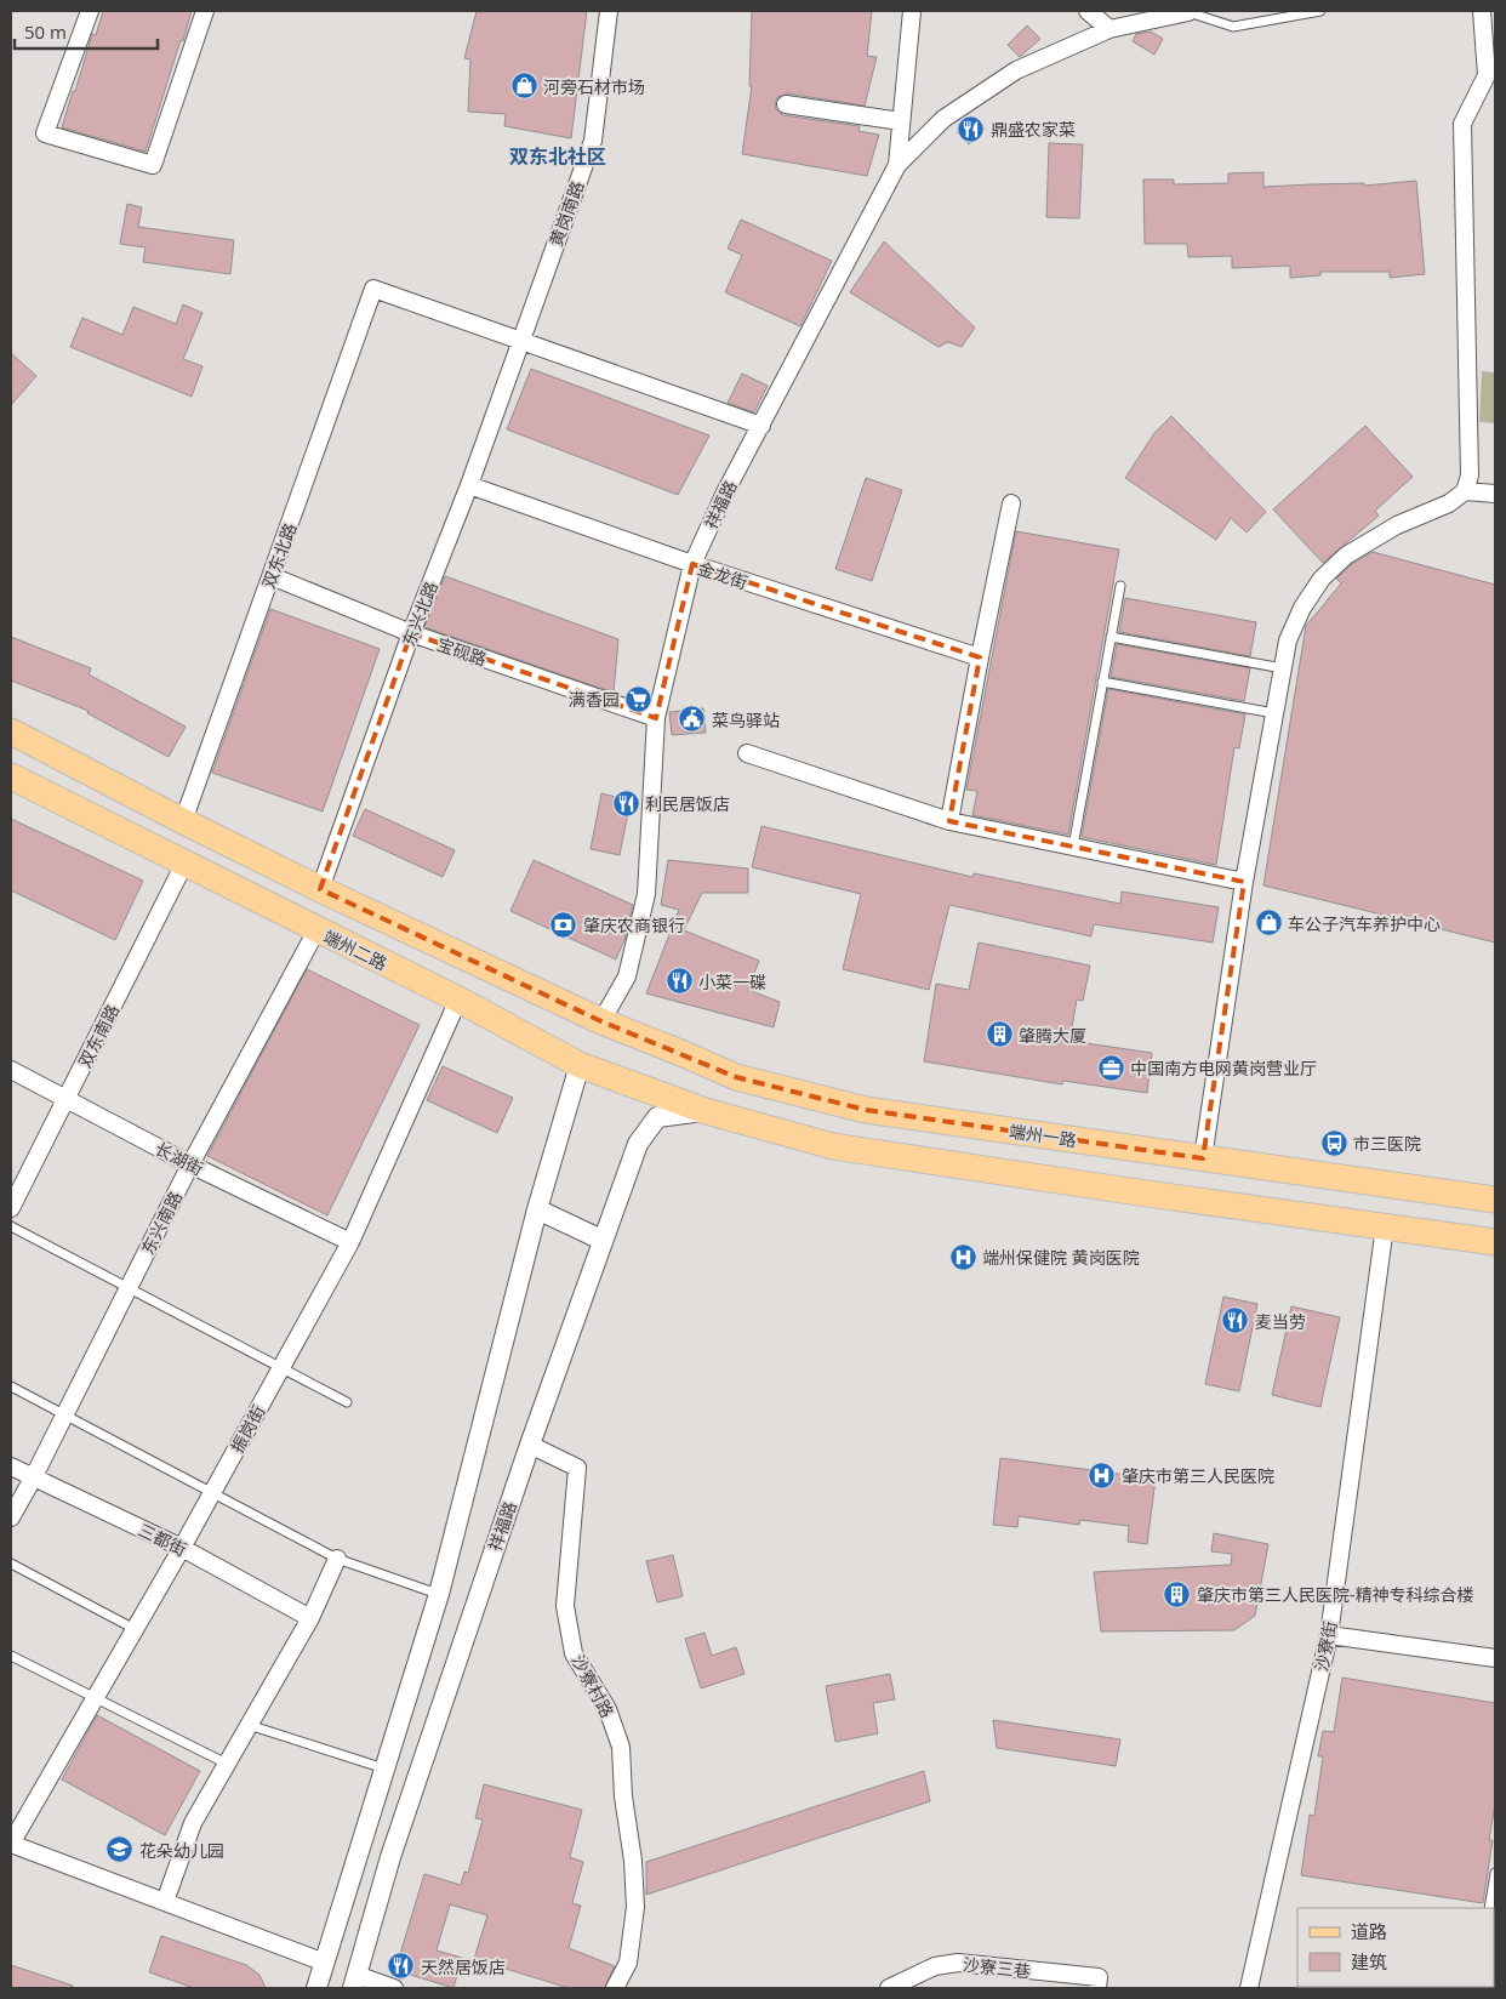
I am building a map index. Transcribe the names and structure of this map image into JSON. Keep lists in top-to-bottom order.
{
  "streets": {
    "main road": ["端州二路", "端州一路"],
    "street": [
      "黄岗南路",
      "祥福路",
      "双东北路",
      "金龙街",
      "东兴北路",
      "宝砚路",
      "双东南路",
      "长湖街",
      "东兴南路",
      "振岗街",
      "三都街",
      "沙寮街",
      "沙寮村路",
      "沙寮三巷"
    ]
  },
  "crossings": [
    ["黄岗南路", "双东北路"],
    ["黄岗南路", "东兴北路"],
    ["祥福路", "金龙街"],
    ["祥福路", "宝砚路"],
    ["祥福路", "端州二路"],
    ["祥福路", "端州一路"],
    ["祥福路", "沙寮村路"],
    ["双东北路", "东兴北路"],
    ["双东北路", "宝砚路"],
    ["金龙街", "东兴北路"],
    ["东兴北路", "宝砚路"],
    ["端州二路", "双东南路"],
    ["端州二路", "东兴南路"],
    ["端州二路", "振岗街"],
    ["双东南路", "长湖街"],
    ["长湖街", "东兴南路"],
    ["长湖街", "振岗街"],
    ["东兴南路", "三都街"],
    ["振岗街", "三都街"]
  ],
  "districts": ["双东北社区"],
  "places": {
    "shop": ["河旁石材市场", "车公子汽车养护中心"],
    "restaurant": [
      "鼎盛农家菜",
      "利民居饭店",
      "小菜一碟",
      "麦当劳",
      "天然居饭店"
    ],
    "supermarket": ["满香园"],
    "public building": ["菜鸟驿站"],
    "bank": ["肇庆农商银行"],
    "building": ["肇腾大厦", "肇庆市第三人民医院-精神专科综合楼"],
    "office": ["中国南方电网黄岗营业厅"],
    "bus stop": ["市三医院"],
    "hospital": ["端州保健院 黄岗医院", "肇庆市第三人民医院"],
    "school or university": ["花朵幼儿园"]
  },
  "legend": ["道路", "建筑"],
  "scale_bar": "50 m"
}
